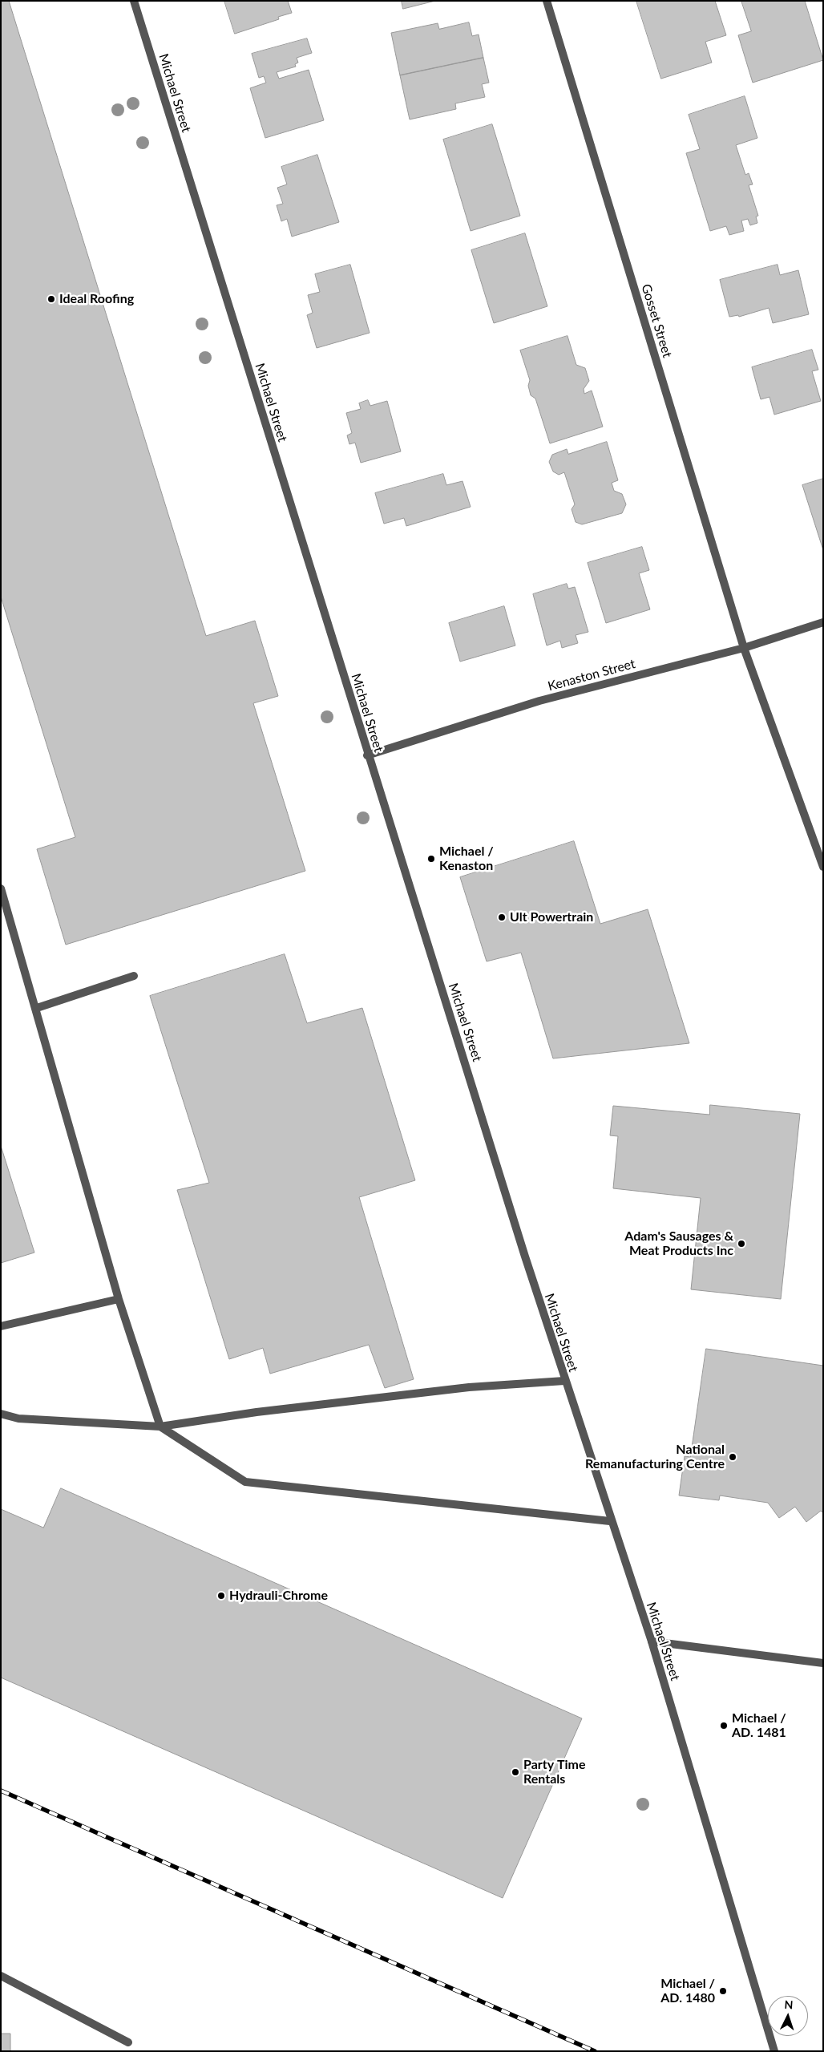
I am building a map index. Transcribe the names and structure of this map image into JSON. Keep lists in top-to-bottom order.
{
  "streets": {
    "street": ["Michael Street", "Gosset Street", "Kenaston Street"]
  },
  "crossings": [
    ["Michael Street", "Kenaston Street"],
    ["Gosset Street", "Kenaston Street"]
  ],
  "places": [
    "Ideal Roofing",
    "Michael / Kenaston",
    "Ult Powertrain",
    "Adam's Sausages & Meat Products Inc",
    "National Remanufacturing Centre",
    "Hydrauli-Chrome",
    "Michael / AD. 1481",
    "Party Time Rentals",
    "Michael / AD. 1480"
  ],
  "north": "top"
}
